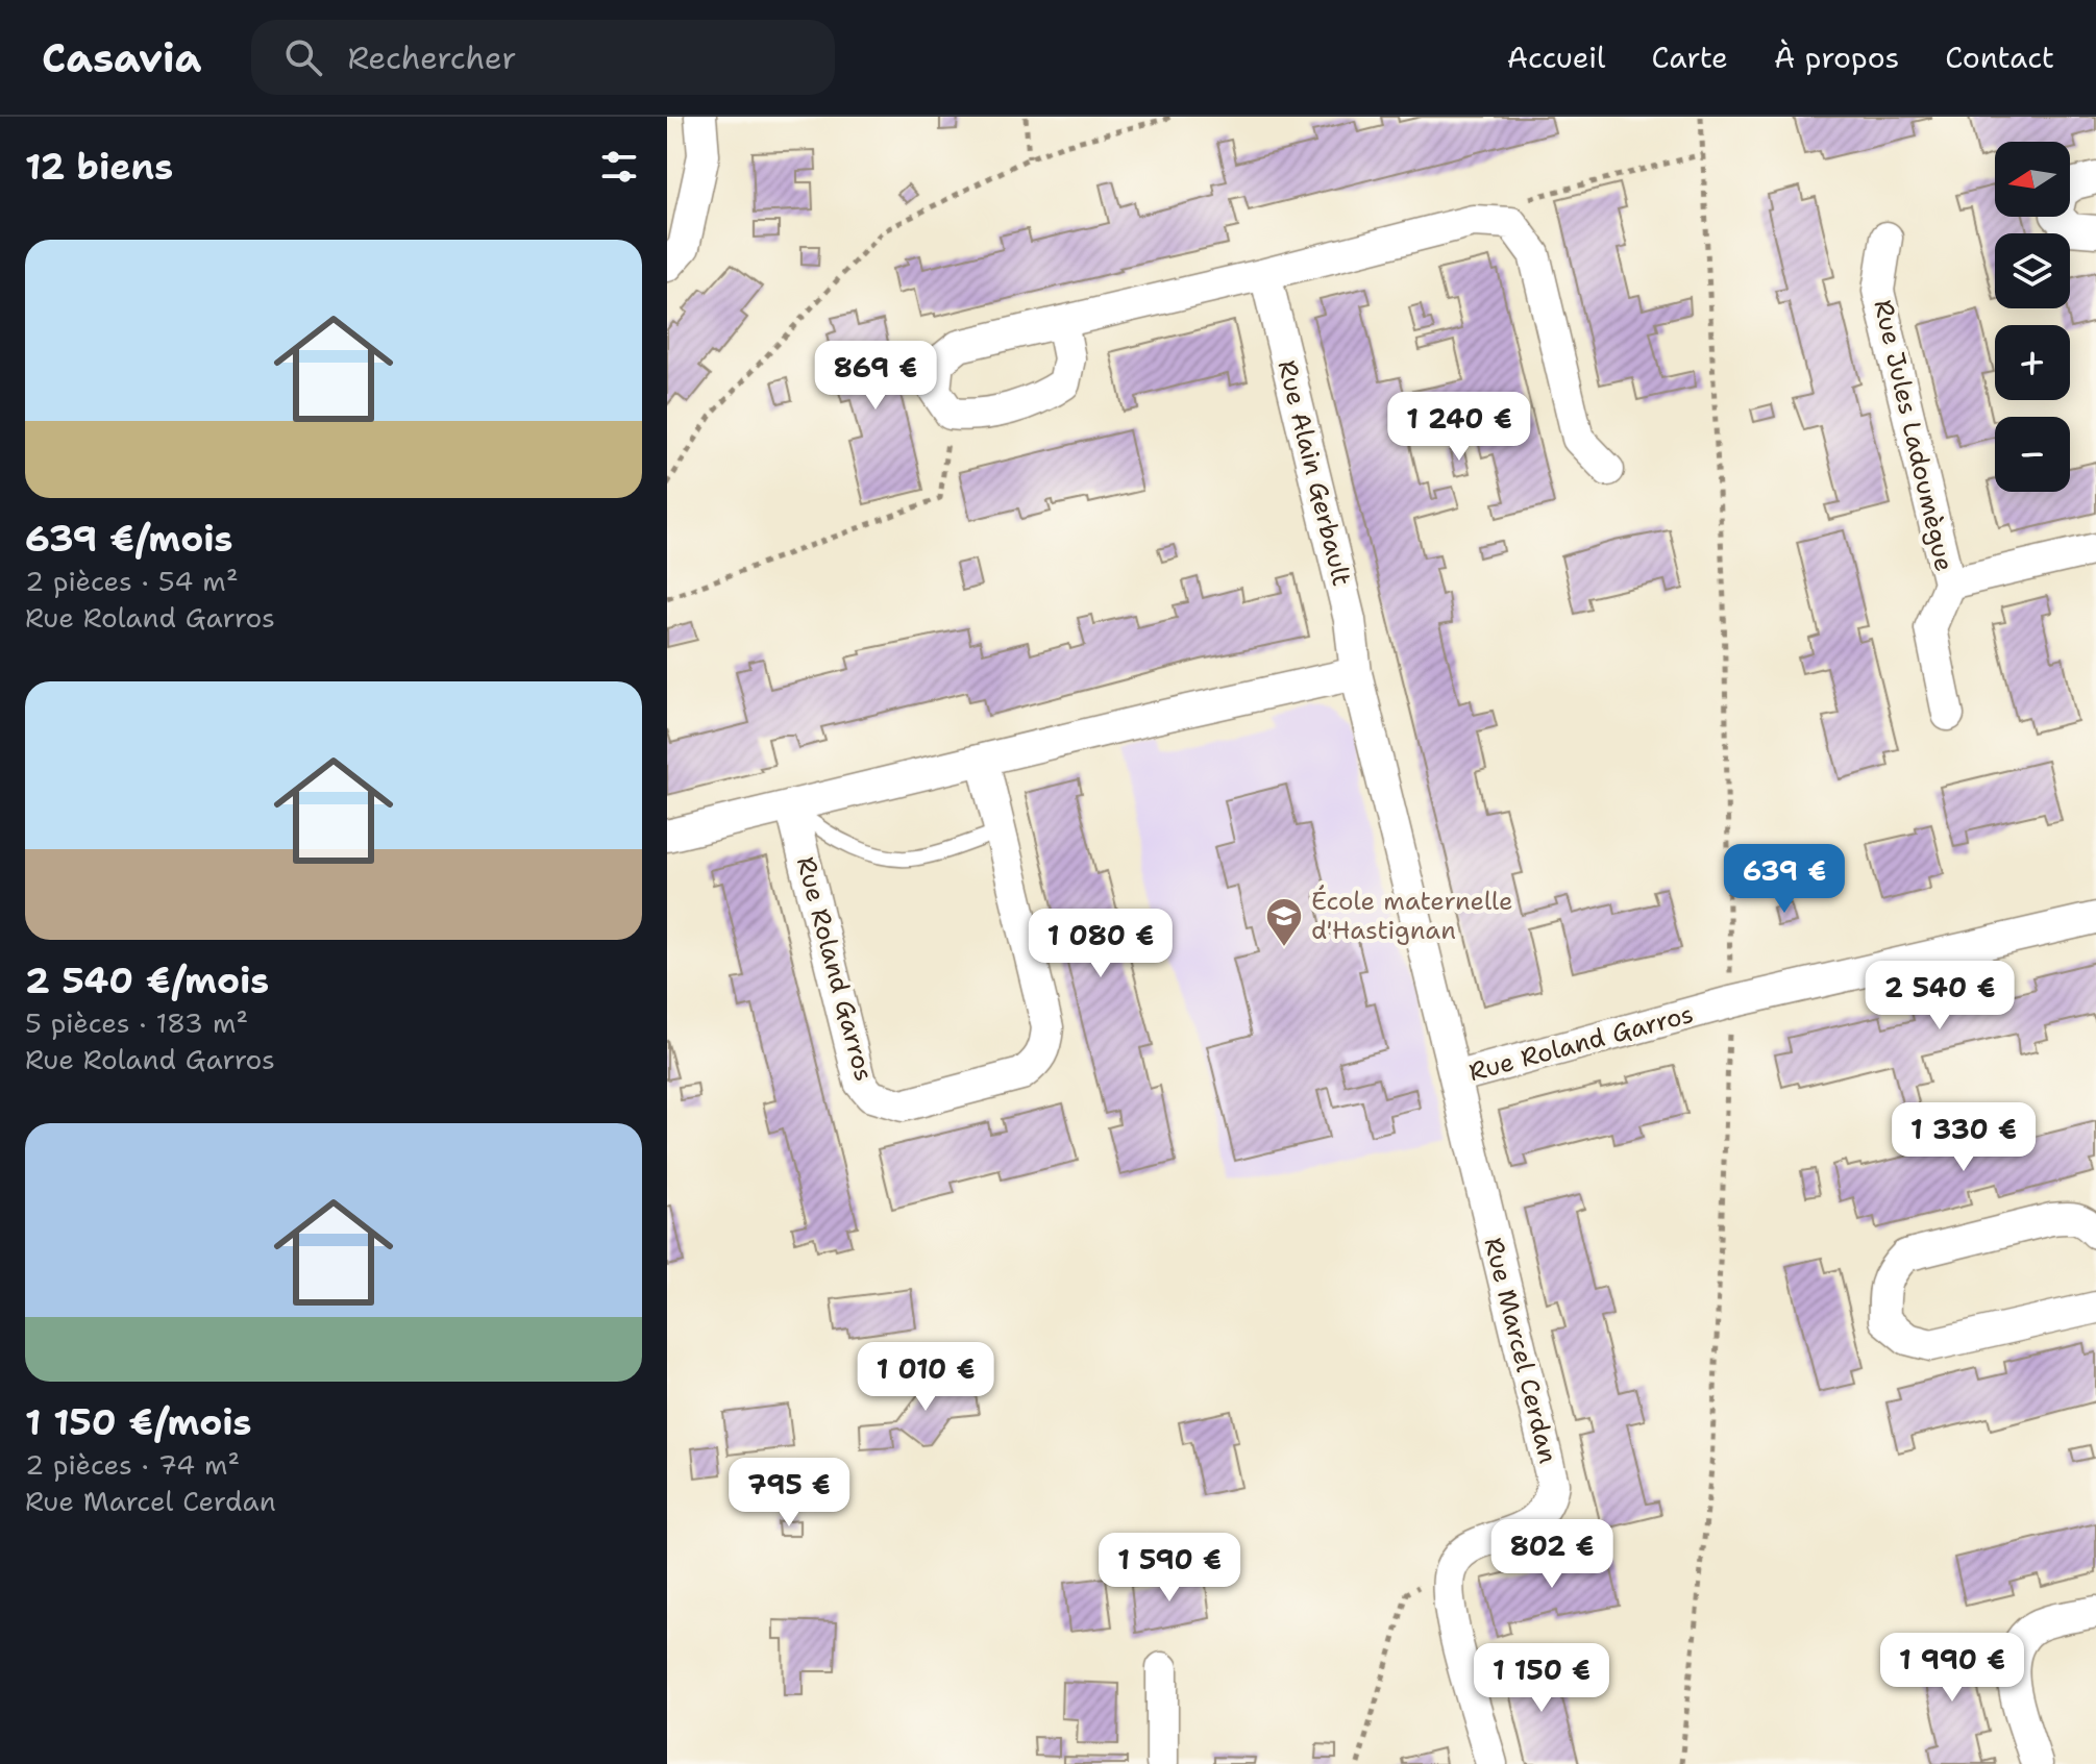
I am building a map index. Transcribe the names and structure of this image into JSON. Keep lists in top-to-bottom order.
{
  "streets": {
    "street": [
      "Rue Jules Ladoumègue",
      "Rue Alain Gerbault",
      "Rue Roland Garros",
      "Rue Marcel Cerdan"
    ]
  },
  "crossings": [
    ["Rue Alain Gerbault", "Rue Roland Garros"],
    ["Rue Roland Garros", "Rue Marcel Cerdan"]
  ],
  "places": {
    "school or university": ["École maternelle d'Hastignan"]
  },
  "north": "left",
  "page": {
    "header": "Casavia",
    "search": "Rechercher",
    "nav": [
      "Accueil",
      "Carte",
      "À propos",
      "Contact"
    ],
    "heading": "12 biens",
    "map_buttons": ["+", "−"],
    "list": [
      {
        "name": "639 €/mois",
        "note": "2 pièces · 54 m² · Rue Roland Garros"
      },
      {
        "name": "2 540 €/mois",
        "note": "5 pièces · 183 m² · Rue Roland Garros"
      },
      {
        "name": "1 150 €/mois",
        "note": "2 pièces · 74 m² · Rue Marcel Cerdan"
      }
    ],
    "price": [
      "869 €",
      "1 240 €",
      "639 €",
      "1 080 €",
      "2 540 €",
      "1 330 €",
      "1 010 €",
      "795 €",
      "802 €",
      "1 590 €",
      "1 990 €",
      "1 150 €"
    ]
  }
}
